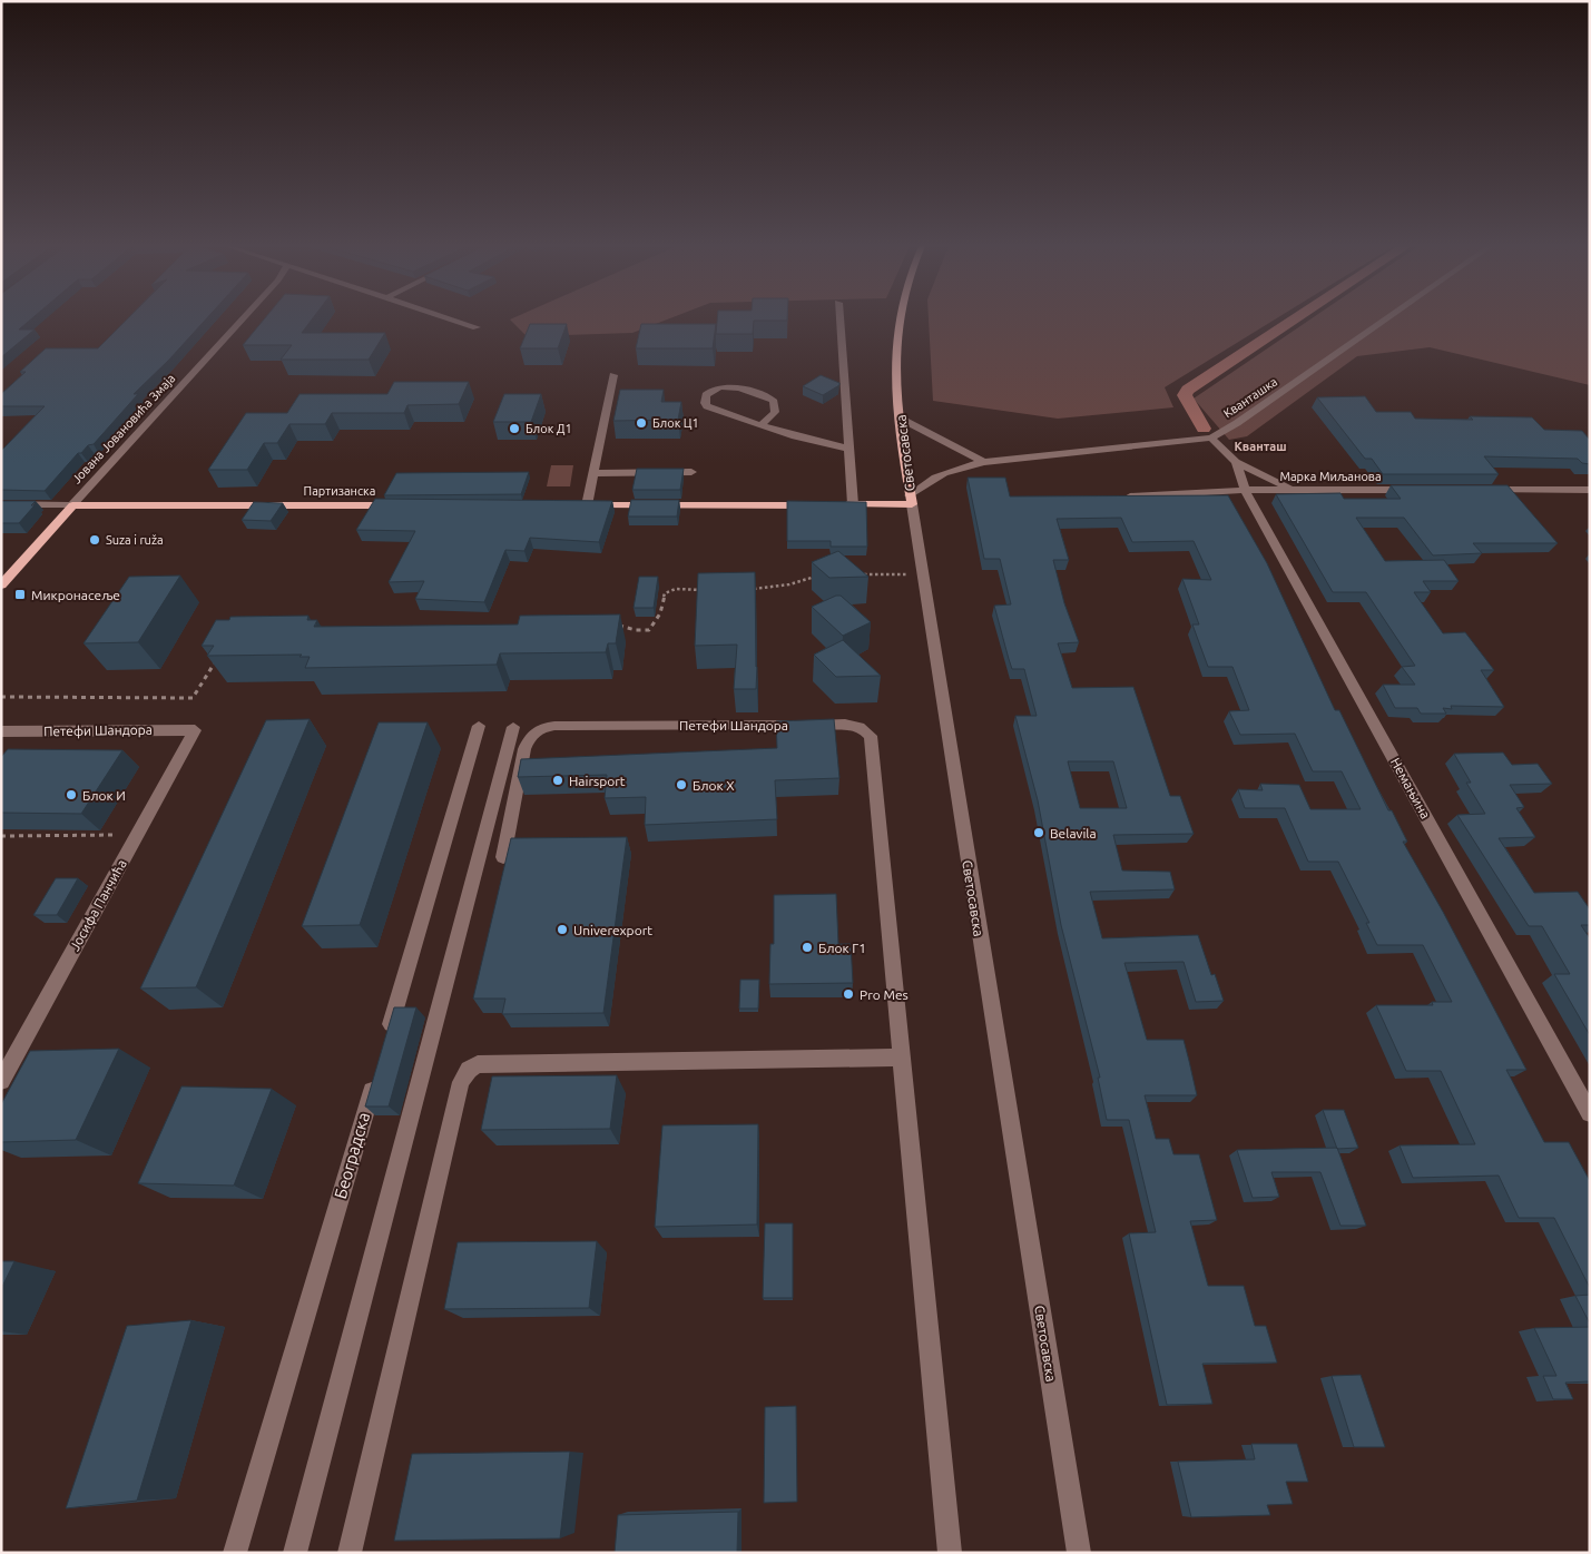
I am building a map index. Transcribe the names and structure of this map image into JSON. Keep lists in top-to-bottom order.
{
  "streets": {
    "main road": ["Јована Јовановића Змаја", "Светосавска", "Партизанска"],
    "street": [
      "Кванташка",
      "Марка Миљанова",
      "Петефи Шандора",
      "Немањина",
      "Јосифа Панчића",
      "Београдска"
    ]
  },
  "crossings": [
    ["Кванташка", "Светосавска"],
    ["Кванташка", "Немањина"],
    ["Јована Јовановића Змаја", "Партизанска"],
    ["Марка Миљанова", "Немањина"],
    ["Петефи Шандора", "Јосифа Панчића"]
  ],
  "districts": ["Кванташ"],
  "places": {
    "other": [
      "Блок Ц1",
      "Блок Д1",
      "Suza i ruža",
      "Hairsport",
      "Блок Х",
      "Блок И",
      "Belavila",
      "Univerexport",
      "Блок Г1",
      "Pro Mes"
    ],
    "transit": ["Микронасеље"]
  }
}
